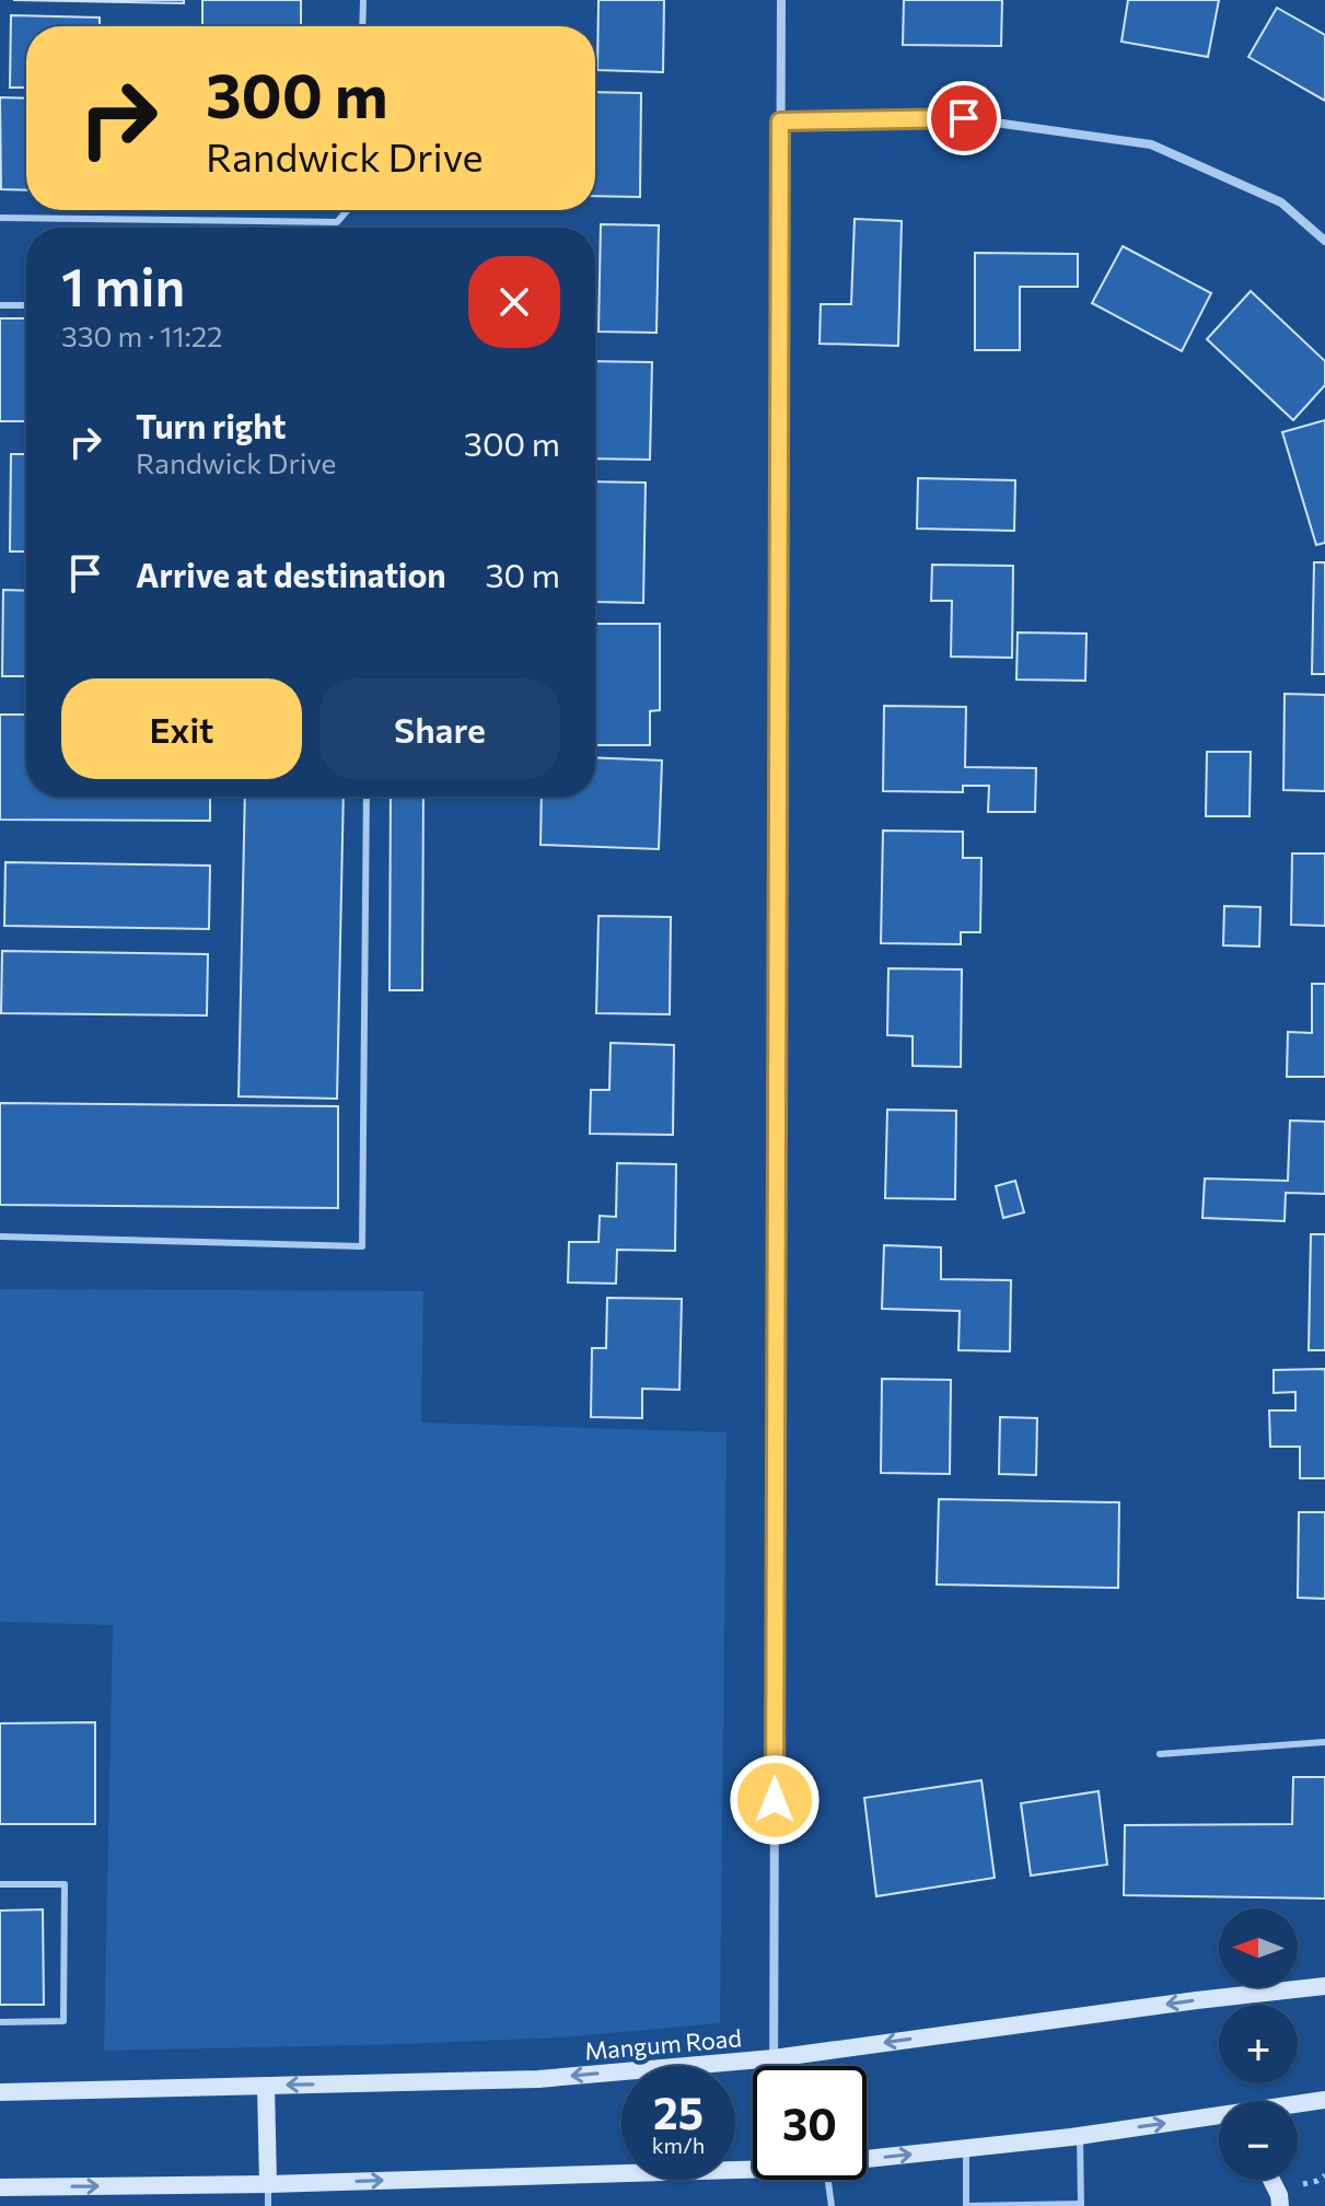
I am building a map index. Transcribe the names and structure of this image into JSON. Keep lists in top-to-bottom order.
{
  "streets": {
    "main road": ["Mangum Road"]
  },
  "north": "left",
  "page": {
    "turn": ["300 m", "Randwick Drive"],
    "heading": ["1 min", "330 m · 11:22"],
    "list": [
      {
        "name": "Turn right",
        "note": "Randwick Drive",
        "value": "300 m"
      },
      {
        "name": "Arrive at destination",
        "value": "30 m"
      }
    ],
    "buttons": ["Exit", "Share"],
    "map_buttons": ["+", "−"],
    "speed": "25 km/h",
    "limit": "30"
  }
}
